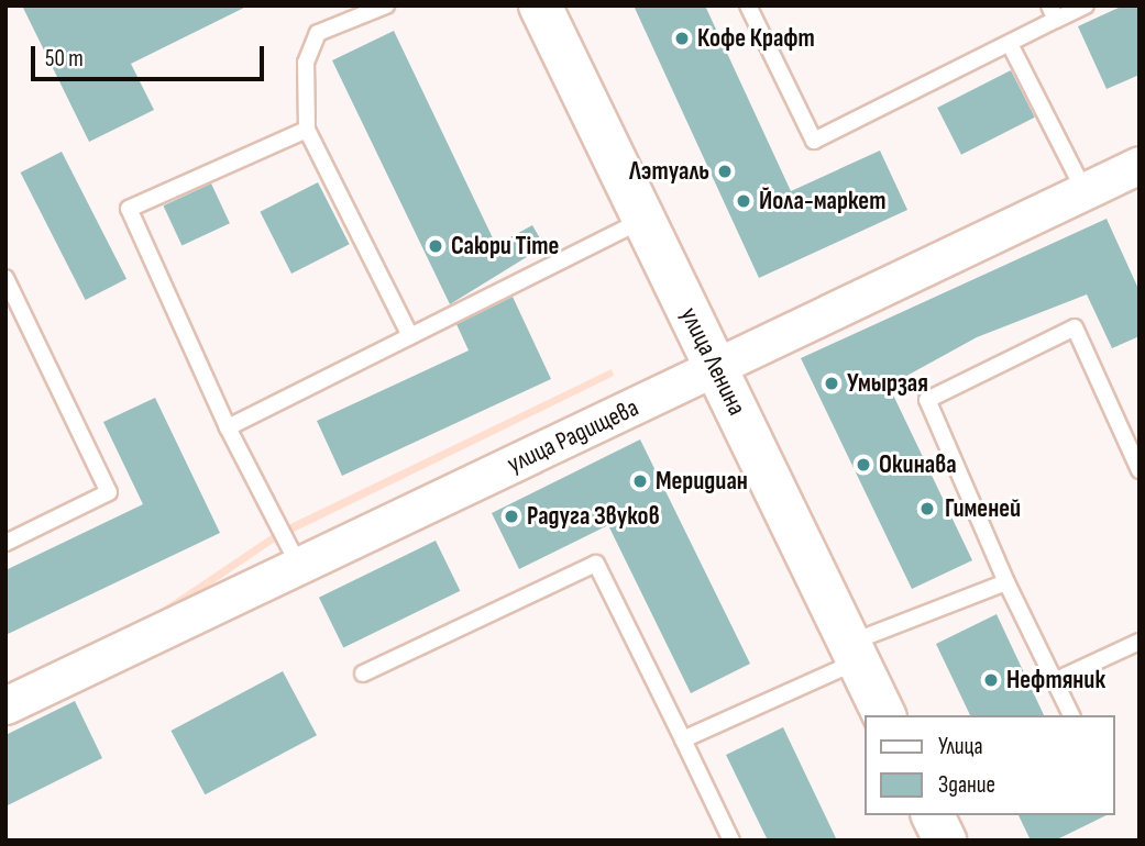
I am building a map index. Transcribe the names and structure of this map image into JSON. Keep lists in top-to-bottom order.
{
  "streets": {
    "main road": ["улица Ленина"],
    "street": ["улица Радищева"]
  },
  "crossings": [
    ["улица Ленина", "улица Радищева"]
  ],
  "places": [
    "Кофе Крафт",
    "Лэтуаль",
    "Йола-маркет",
    "Саюри Time",
    "Умырзая",
    "Окинава",
    "Меридиан",
    "Гименей",
    "Радуга Звуков",
    "Нефтяник"
  ],
  "legend": ["Улица", "Здание"],
  "scale_bar": "50 m"
}
